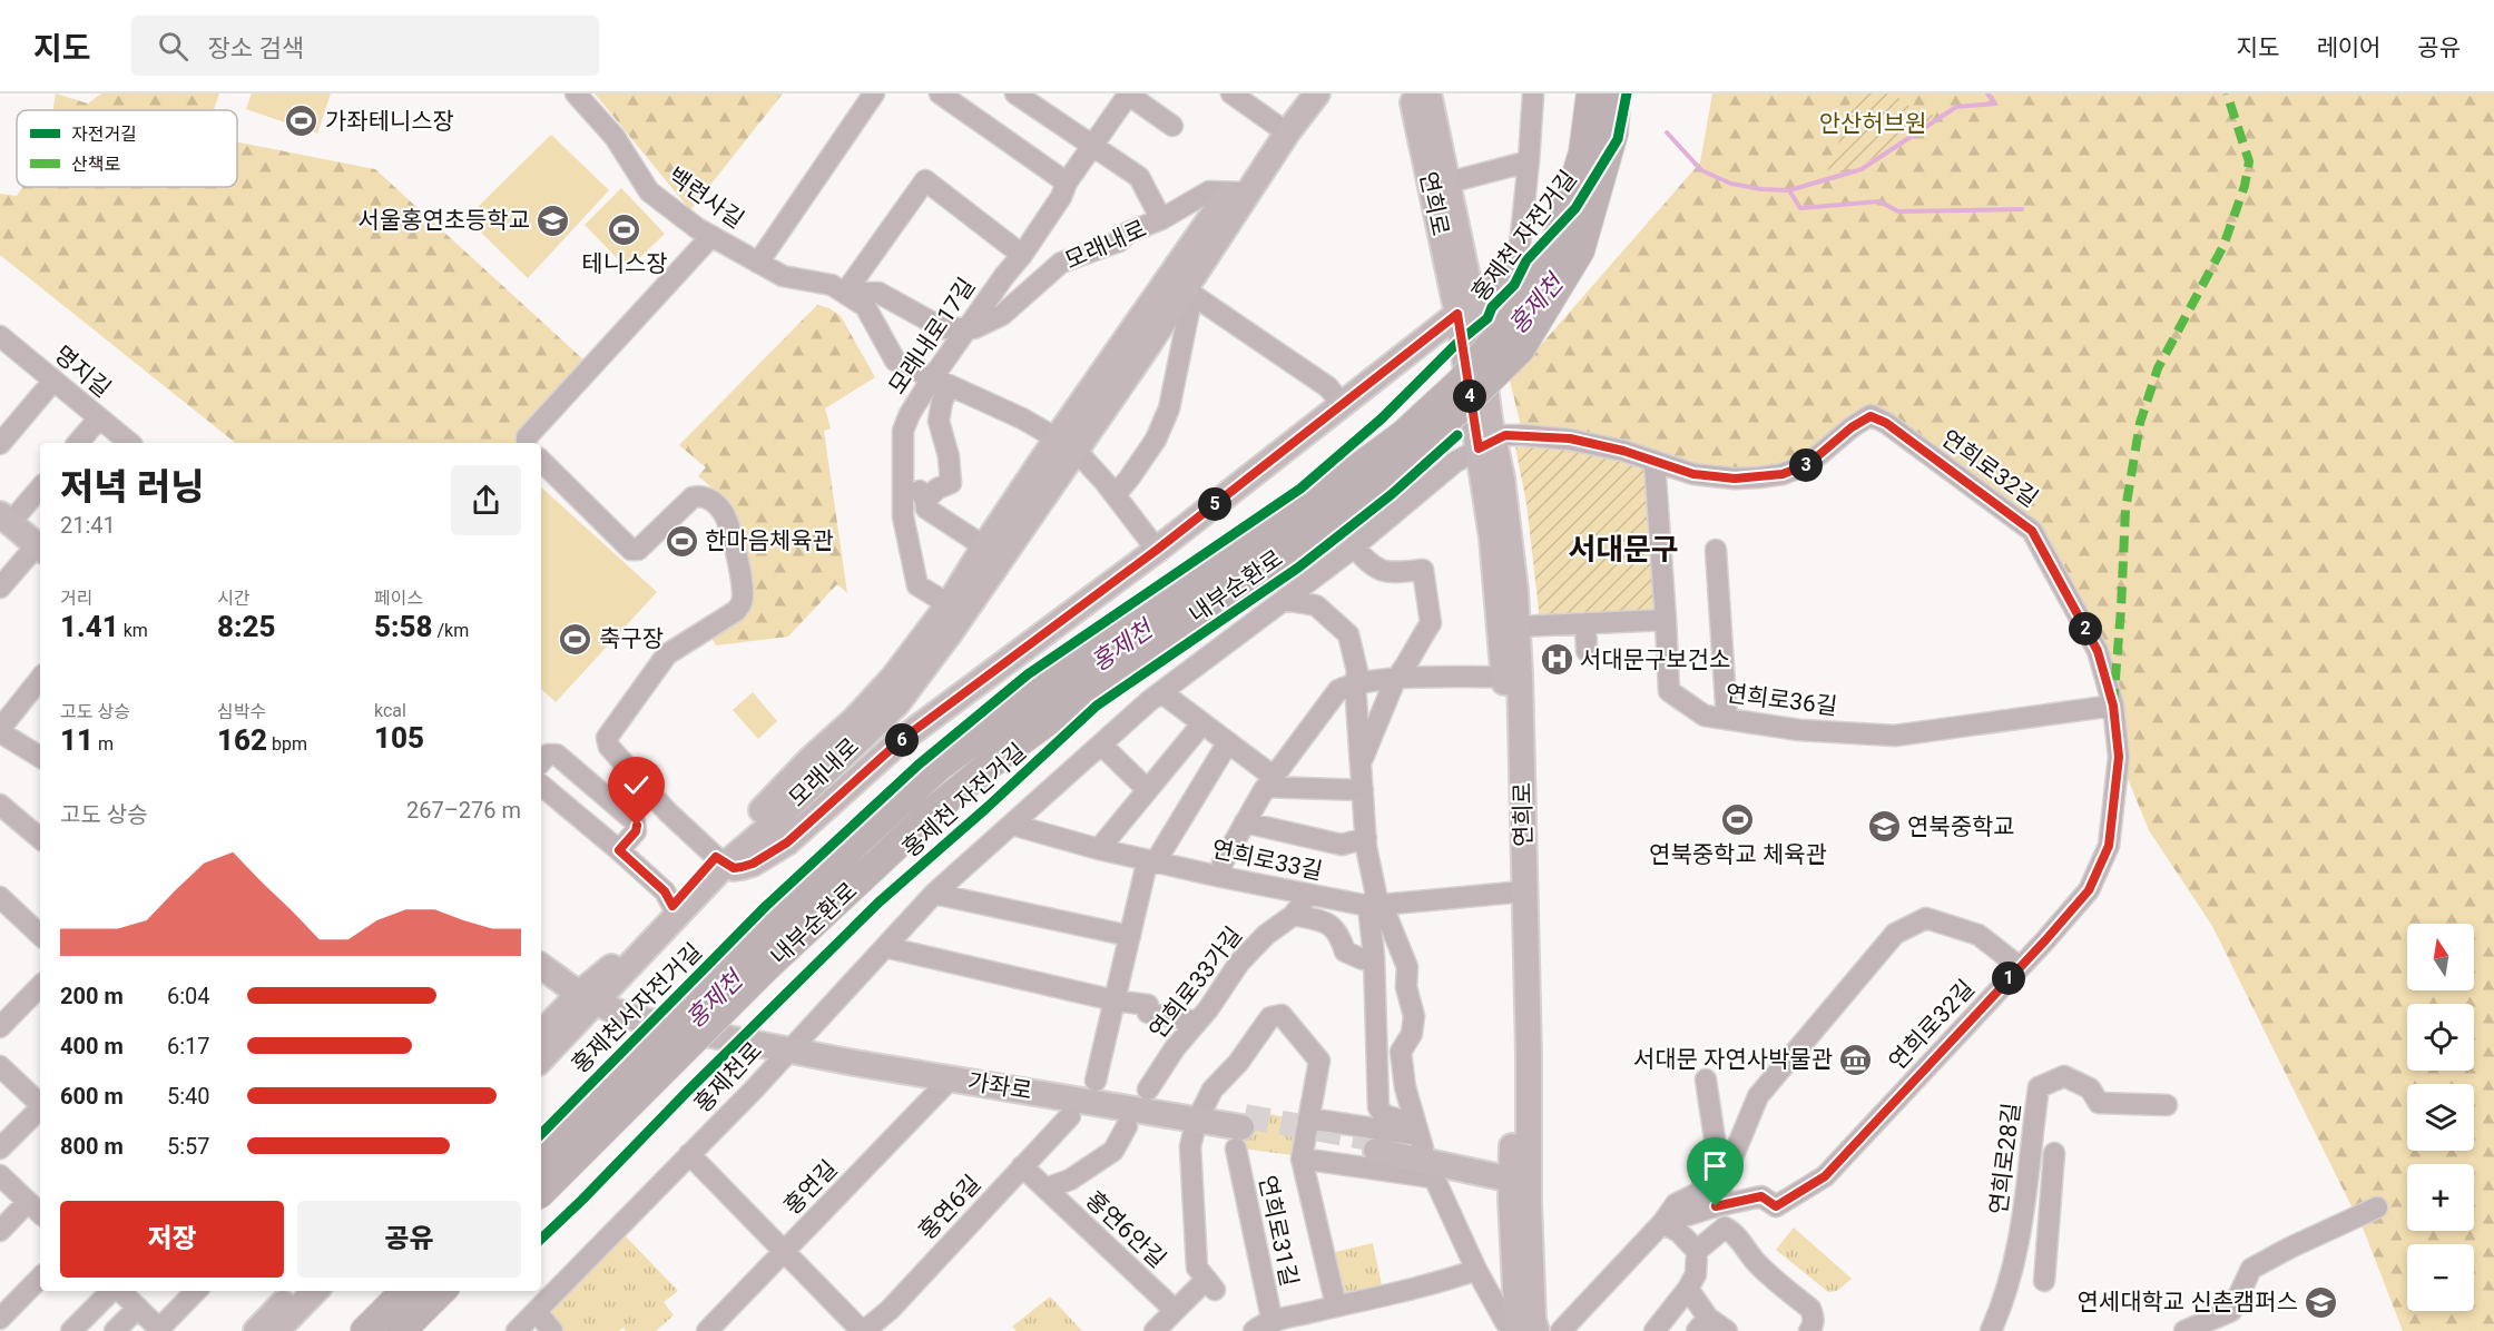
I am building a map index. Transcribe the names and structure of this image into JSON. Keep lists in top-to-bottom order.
{
  "streets": {
    "highway": ["내부순환로"],
    "main road": ["연희로", "모래내로", "가좌로"],
    "street": [
      "백련사길",
      "모래내로17길",
      "명지길",
      "연희로32길",
      "연희로36길",
      "연희로33길",
      "연희로33가길",
      "홍제천로",
      "연희로28길",
      "홍연길",
      "홍연6길",
      "홍연6안길",
      "연희로31길"
    ],
    "cycle path": ["홍제천 자전거길"]
  },
  "crossings": [
    ["백련사길", "모래내로"],
    ["백련사길", "모래내로17길"],
    ["연희로", "연희로32길"],
    ["연희로", "연희로33길"],
    ["연희로", "홍제천로"],
    ["모래내로", "모래내로17길"],
    ["모래내로", "가좌로"],
    ["연희로32길", "연희로36길"],
    ["연희로32길", "홍제천로"],
    ["연희로33길", "연희로33가길"],
    ["연희로33길", "홍제천로"],
    ["홍제천로", "가좌로"],
    ["가좌로", "홍연길"],
    ["가좌로", "연희로31길"],
    ["홍연6길", "홍연6안길"]
  ],
  "districts": ["서대문구"],
  "water": ["홍제천"],
  "parks": ["안산허브원"],
  "places": {
    "sports": [
      "가좌테니스장",
      "테니스장",
      "한마음체육관",
      "축구장",
      "연북중학교 체육관"
    ],
    "school or university": ["서울홍연초등학교", "연북중학교", "연세대학교 신촌캠퍼스"],
    "hospital": ["서대문구보건소"],
    "museum": ["서대문 자연사박물관"]
  },
  "legend": ["자전거길", "산책로"],
  "north": "top",
  "page": {
    "header": "지도",
    "search": "장소 검색",
    "nav": ["지도", "레이어", "공유"],
    "pins": [
      "4",
      "3",
      "5",
      "2",
      "6",
      "1"
    ],
    "heading": ["저녁 러닝", "21:41"],
    "stats": [
      ["거리", "1.41 km"],
      ["시간", "8:25"],
      ["페이스", "5:58 /km"],
      ["고도 상승", "11 m"],
      ["심박수", "162 bpm"],
      ["kcal", "105"]
    ],
    "chart": ["고도 상승", "267–276 m"],
    "map_buttons": ["+", "−"],
    "list": [
      {
        "name": "200 m",
        "note": "6:04"
      },
      {
        "name": "400 m",
        "note": "6:17"
      },
      {
        "name": "600 m",
        "note": "5:40"
      },
      {
        "name": "800 m",
        "note": "5:57"
      }
    ],
    "buttons": ["저장", "공유"]
  }
}
